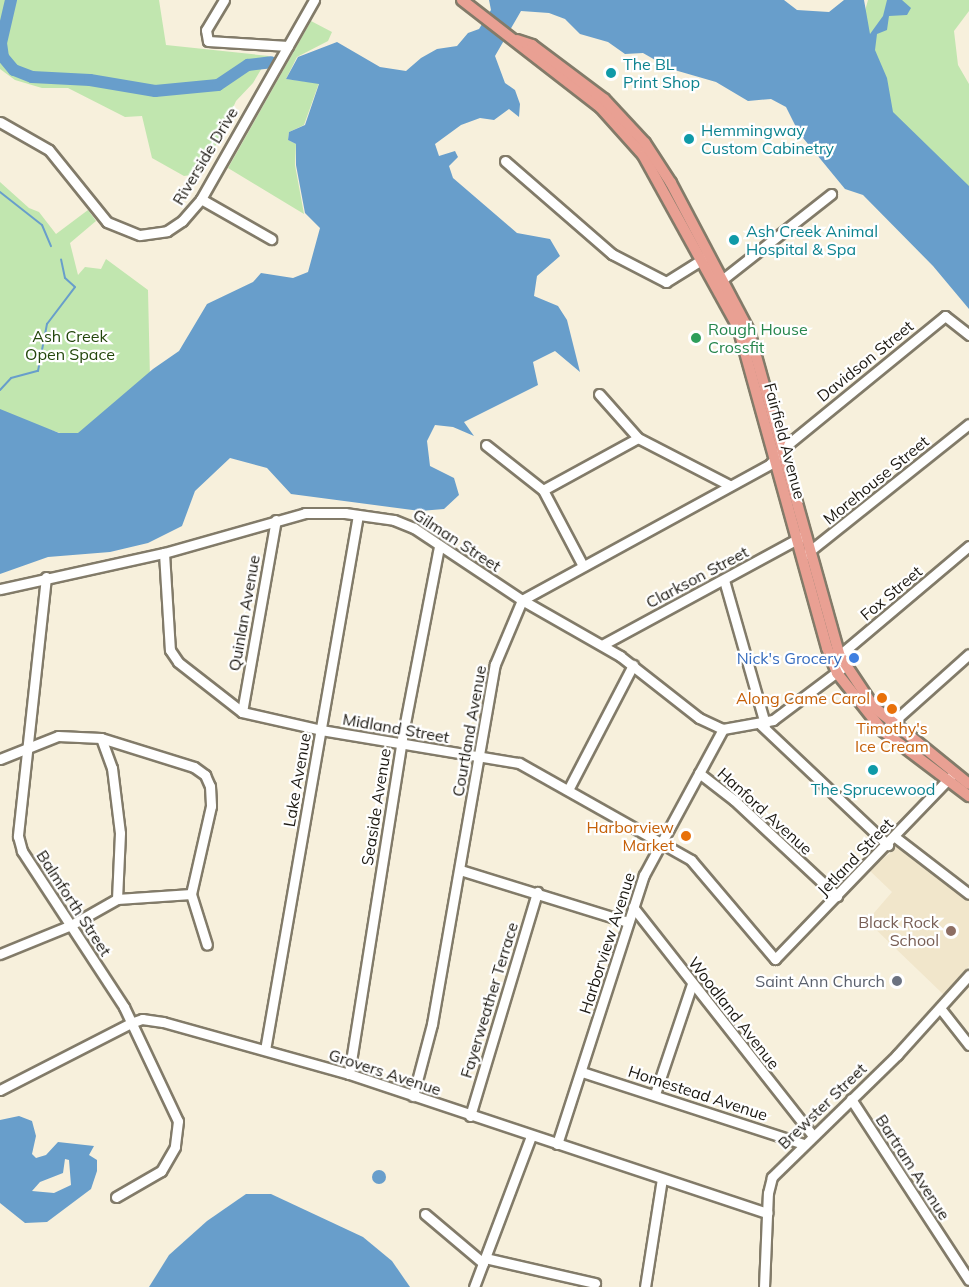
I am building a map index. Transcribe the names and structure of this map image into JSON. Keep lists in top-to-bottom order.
{
  "streets": {
    "main road": ["Fairfield Avenue"],
    "street": [
      "Riverside Drive",
      "Davidson Street",
      "Morehouse Street",
      "Gilman Street",
      "Clarkson Street",
      "Fox Street",
      "Quinlan Avenue",
      "Midland Street",
      "Courtland Avenue",
      "Lake Avenue",
      "Seaside Avenue",
      "Hanford Avenue",
      "Jetland Street",
      "Balmforth Street",
      "Harborview Avenue",
      "Fayerweather Terrace",
      "Woodland Avenue",
      "Grovers Avenue",
      "Homestead Avenue",
      "Brewster Street",
      "Bartram Avenue"
    ]
  },
  "crossings": [
    ["Davidson Street", "Fairfield Avenue"],
    ["Fairfield Avenue", "Morehouse Street"],
    ["Fairfield Avenue", "Clarkson Street"],
    ["Fairfield Avenue", "Fox Street"],
    ["Fairfield Avenue", "Jetland Street"],
    ["Gilman Street", "Clarkson Street"],
    ["Gilman Street", "Quinlan Avenue"],
    ["Gilman Street", "Midland Street"],
    ["Gilman Street", "Courtland Avenue"],
    ["Gilman Street", "Lake Avenue"],
    ["Gilman Street", "Seaside Avenue"],
    ["Gilman Street", "Balmforth Street"],
    ["Gilman Street", "Harborview Avenue"],
    ["Quinlan Avenue", "Midland Street"],
    ["Midland Street", "Courtland Avenue"],
    ["Midland Street", "Lake Avenue"],
    ["Midland Street", "Seaside Avenue"],
    ["Midland Street", "Jetland Street"],
    ["Midland Street", "Harborview Avenue"],
    ["Courtland Avenue", "Grovers Avenue"],
    ["Lake Avenue", "Grovers Avenue"],
    ["Seaside Avenue", "Grovers Avenue"],
    ["Hanford Avenue", "Jetland Street"],
    ["Hanford Avenue", "Harborview Avenue"],
    ["Balmforth Street", "Grovers Avenue"],
    ["Harborview Avenue", "Woodland Avenue"],
    ["Harborview Avenue", "Grovers Avenue"],
    ["Harborview Avenue", "Homestead Avenue"],
    ["Fayerweather Terrace", "Grovers Avenue"],
    ["Woodland Avenue", "Brewster Street"],
    ["Grovers Avenue", "Brewster Street"],
    ["Homestead Avenue", "Brewster Street"],
    ["Brewster Street", "Bartram Avenue"]
  ],
  "parks": ["Ash Creek Open Space"],
  "places": [
    "The BL Print Shop",
    "Hemmingway Custom Cabinetry",
    "Ash Creek Animal Hospital & Spa",
    "Rough House Crossfit",
    "Nick's Grocery",
    "Along Came Carol",
    "Timothy's Ice Cream",
    "The Sprucewood",
    "Harborview Market",
    "Black Rock School",
    "Saint Ann Church"
  ]
}
